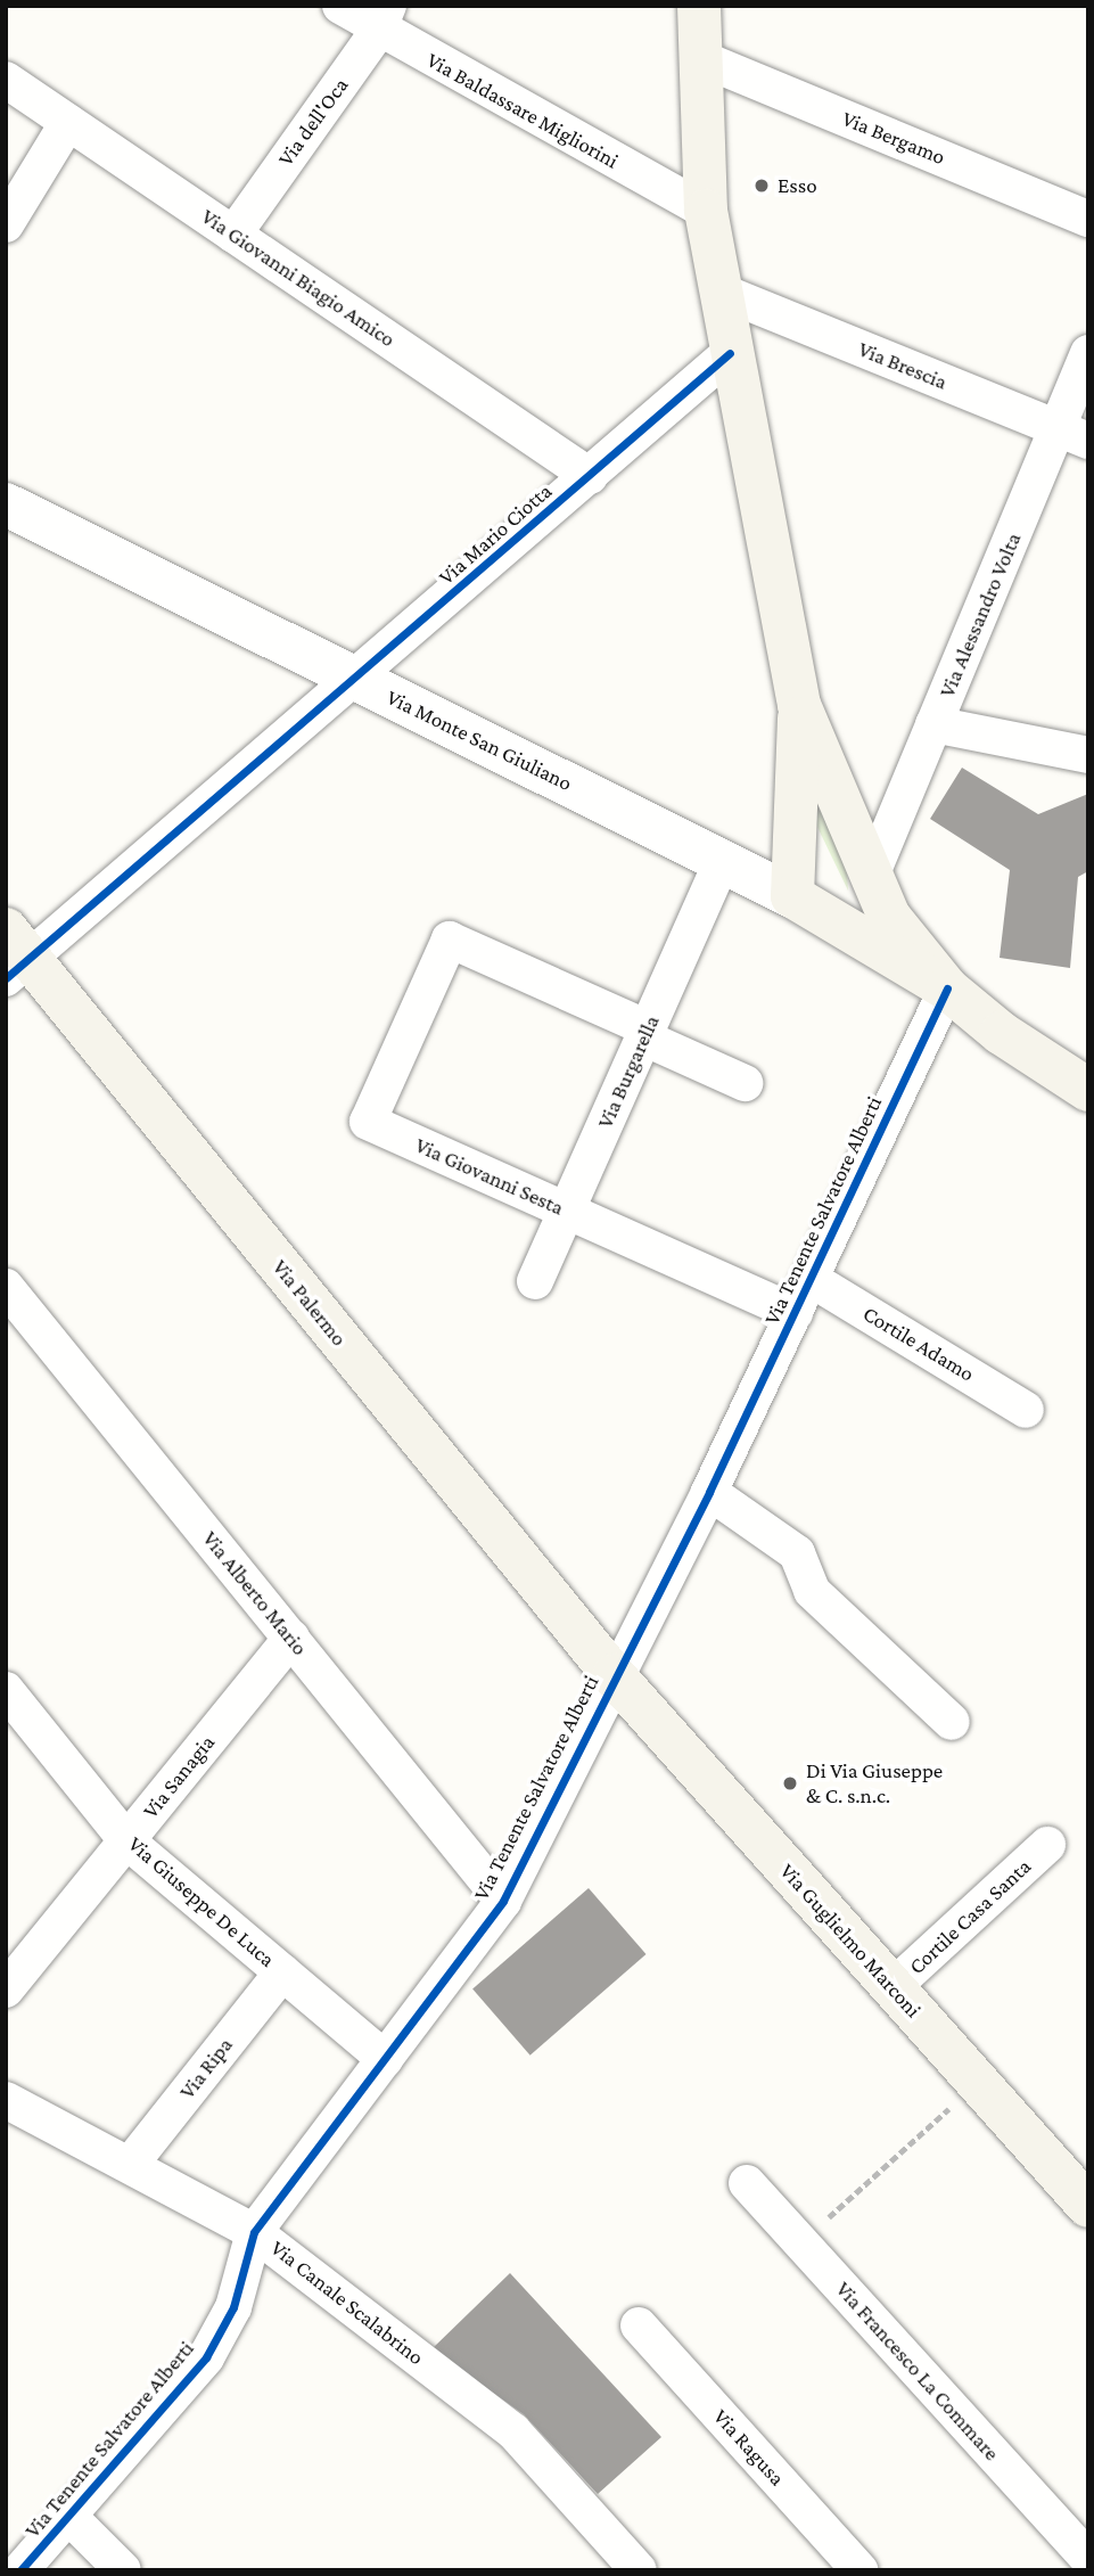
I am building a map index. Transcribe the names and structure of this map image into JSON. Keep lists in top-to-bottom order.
{
  "streets": {
    "main road": ["Via Monte San Giuliano", "Via Palermo", "Via Guglielmo Marconi"],
    "street": [
      "Via Baldassare Migliorini",
      "Via dell'Oca",
      "Via Bergamo",
      "Via Giovanni Biagio Amico",
      "Via Brescia",
      "Via Mario Ciotta",
      "Via Alessandro Volta",
      "Via Burgarella",
      "Via Giovanni Sesta",
      "Via Tenente Salvatore Alberti",
      "Cortile Adamo",
      "Via Alberto Mario",
      "Via Sanagia",
      "Via Giuseppe De Luca",
      "Cortile Casa Santa",
      "Via Ripa",
      "Via Canale Scalabrino",
      "Via Francesco La Commare",
      "Via Ragusa"
    ]
  },
  "crossings": [
    ["Via Baldassare Migliorini", "Via dell'Oca"],
    ["Via dell'Oca", "Via Giovanni Biagio Amico"],
    ["Via Giovanni Biagio Amico", "Via Mario Ciotta"],
    ["Via Brescia", "Via Alessandro Volta"],
    ["Via Mario Ciotta", "Via Monte San Giuliano"],
    ["Via Mario Ciotta", "Via Palermo"],
    ["Via Monte San Giuliano", "Via Burgarella"],
    ["Via Monte San Giuliano", "Via Tenente Salvatore Alberti"],
    ["Via Burgarella", "Via Giovanni Sesta"],
    ["Via Giovanni Sesta", "Via Tenente Salvatore Alberti"],
    ["Via Tenente Salvatore Alberti", "Via Palermo"],
    ["Via Tenente Salvatore Alberti", "Cortile Adamo"],
    ["Via Tenente Salvatore Alberti", "Via Alberto Mario"],
    ["Via Tenente Salvatore Alberti", "Via Giuseppe De Luca"],
    ["Via Tenente Salvatore Alberti", "Via Guglielmo Marconi"],
    ["Via Tenente Salvatore Alberti", "Via Canale Scalabrino"],
    ["Via Palermo", "Via Guglielmo Marconi"],
    ["Via Alberto Mario", "Via Sanagia"],
    ["Via Sanagia", "Via Giuseppe De Luca"],
    ["Via Giuseppe De Luca", "Via Ripa"],
    ["Cortile Casa Santa", "Via Guglielmo Marconi"],
    ["Via Ripa", "Via Canale Scalabrino"]
  ],
  "places": ["Esso", "Di Via Giuseppe & C. s.n.c."]
}
